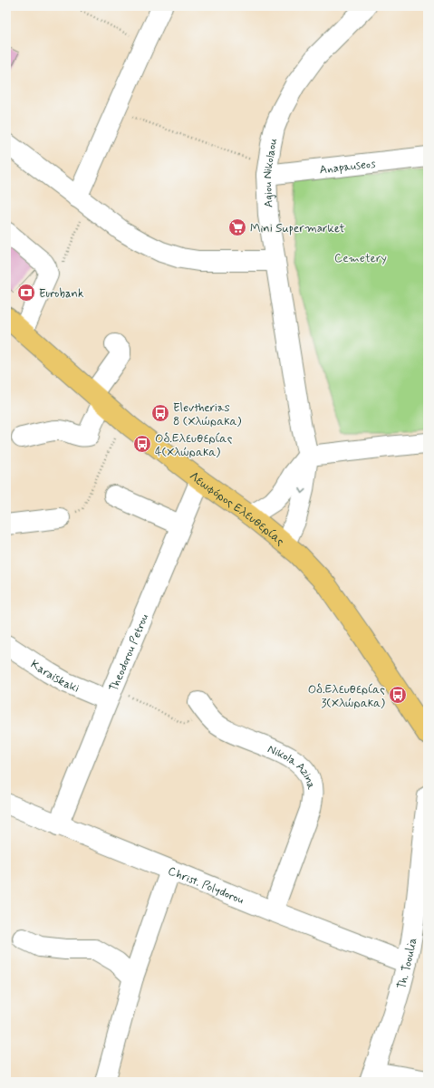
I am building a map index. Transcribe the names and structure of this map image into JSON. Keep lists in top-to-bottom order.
{
  "streets": {
    "main road": ["Λεωφόρος Ελευθερίας"],
    "street": [
      "Anapauseos",
      "Agiou Nikolaou",
      "Theodorou Petrou",
      "Karaiskaki",
      "Nikola Azina",
      "Christ. Polydorou",
      "Th. Tooulia"
    ]
  },
  "crossings": [
    ["Anapauseos", "Agiou Nikolaou"],
    ["Agiou Nikolaou", "Λεωφόρος Ελευθερίας"],
    ["Λεωφόρος Ελευθερίας", "Theodorou Petrou"],
    ["Theodorou Petrou", "Karaiskaki"],
    ["Theodorou Petrou", "Christ. Polydorou"],
    ["Nikola Azina", "Christ. Polydorou"],
    ["Christ. Polydorou", "Th. Tooulia"]
  ],
  "parks": ["Cemetery"],
  "places": {
    "supermarket": ["Mini Supermarket"],
    "bank": ["Eurobank"],
    "bus stop": ["Elevtherias 8 (Χλώρακα)", "Οδ.Ελευθερίας 4(Χλώρακα)", "Οδ.Ελευθερίας 3(Χλώρακα)"]
  }
}
